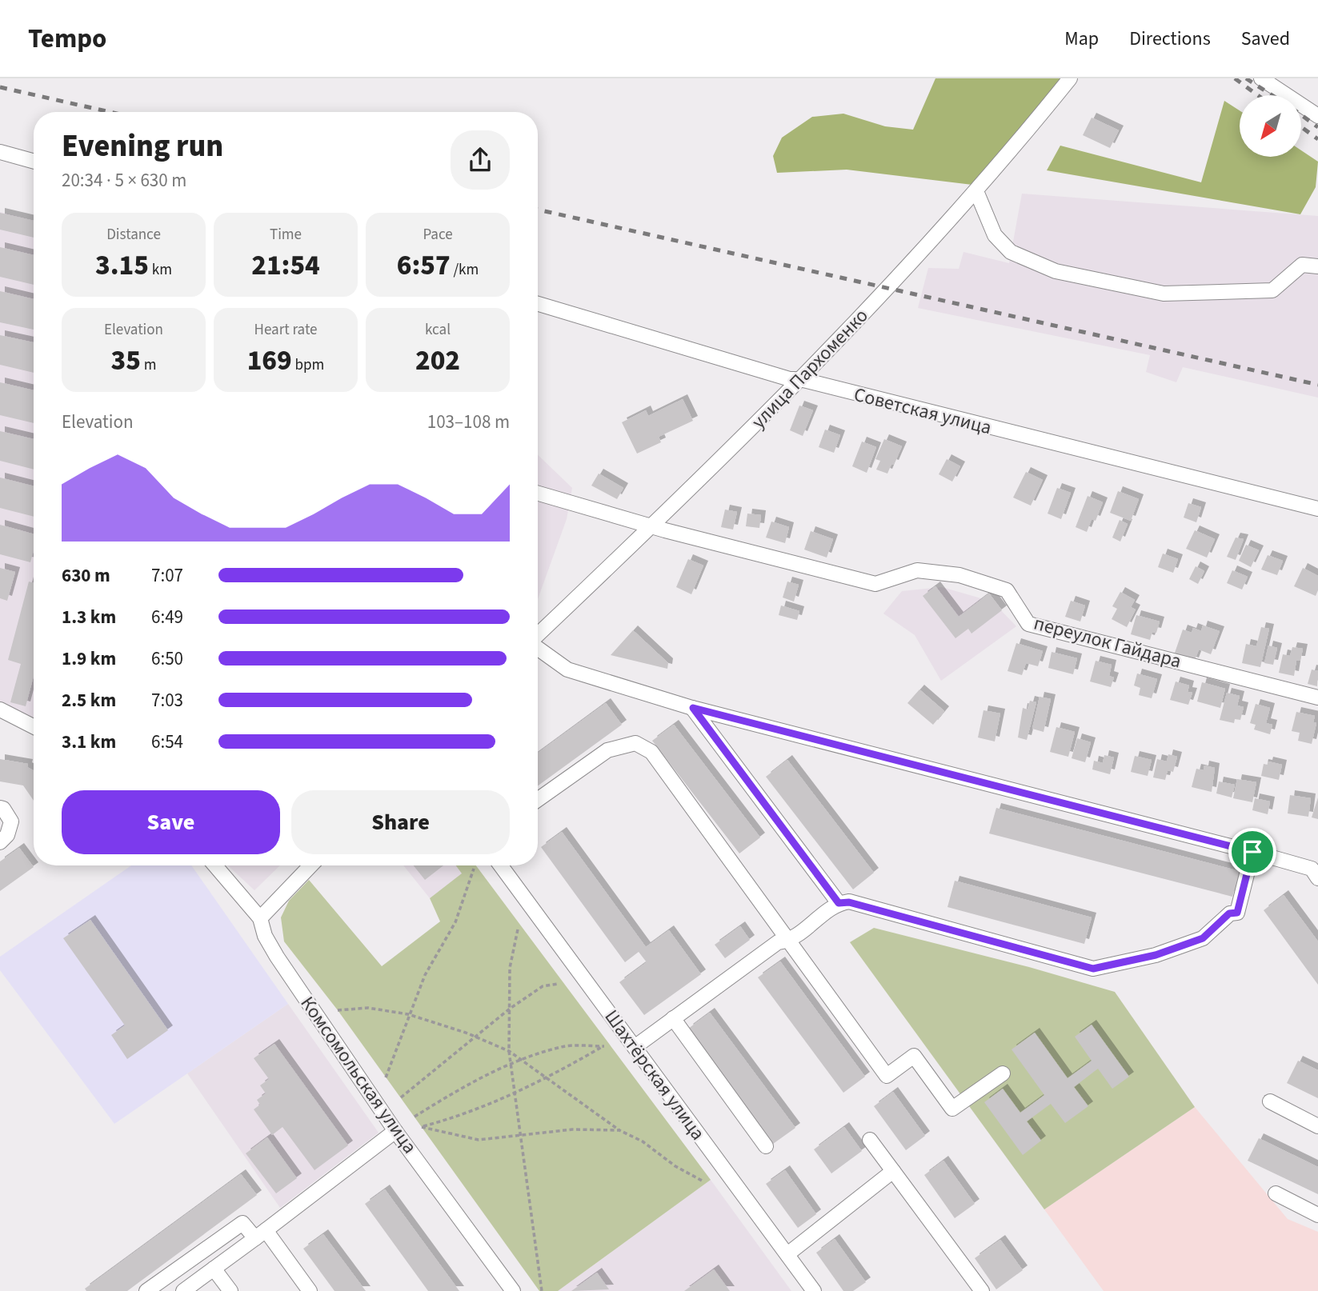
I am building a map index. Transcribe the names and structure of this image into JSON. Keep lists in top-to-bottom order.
{
  "streets": {
    "street": [
      "улица Пархоменко",
      "Советская улица",
      "переулок Гайдара",
      "Комсомольская улица",
      "Шахтёрская улица"
    ]
  },
  "crossings": [
    ["улица Пархоменко", "Советская улица"],
    ["улица Пархоменко", "переулок Гайдара"]
  ],
  "north": "bottom left",
  "page": {
    "header": "Tempo",
    "nav": ["Map", "Directions", "Saved"],
    "heading": ["Evening run", "20:34 · 5 × 630 m"],
    "stats": [
      ["Distance", "3.15 km"],
      ["Time", "21:54"],
      ["Pace", "6:57 /km"],
      ["Elevation", "35 m"],
      ["Heart rate", "169 bpm"],
      ["kcal", "202"]
    ],
    "chart": ["Elevation", "103–108 m"],
    "list": [
      {
        "name": "630 m",
        "note": "7:07"
      },
      {
        "name": "1.3 km",
        "note": "6:49"
      },
      {
        "name": "1.9 km",
        "note": "6:50"
      },
      {
        "name": "2.5 km",
        "note": "7:03"
      },
      {
        "name": "3.1 km",
        "note": "6:54"
      }
    ],
    "buttons": ["Save", "Share"]
  }
}
